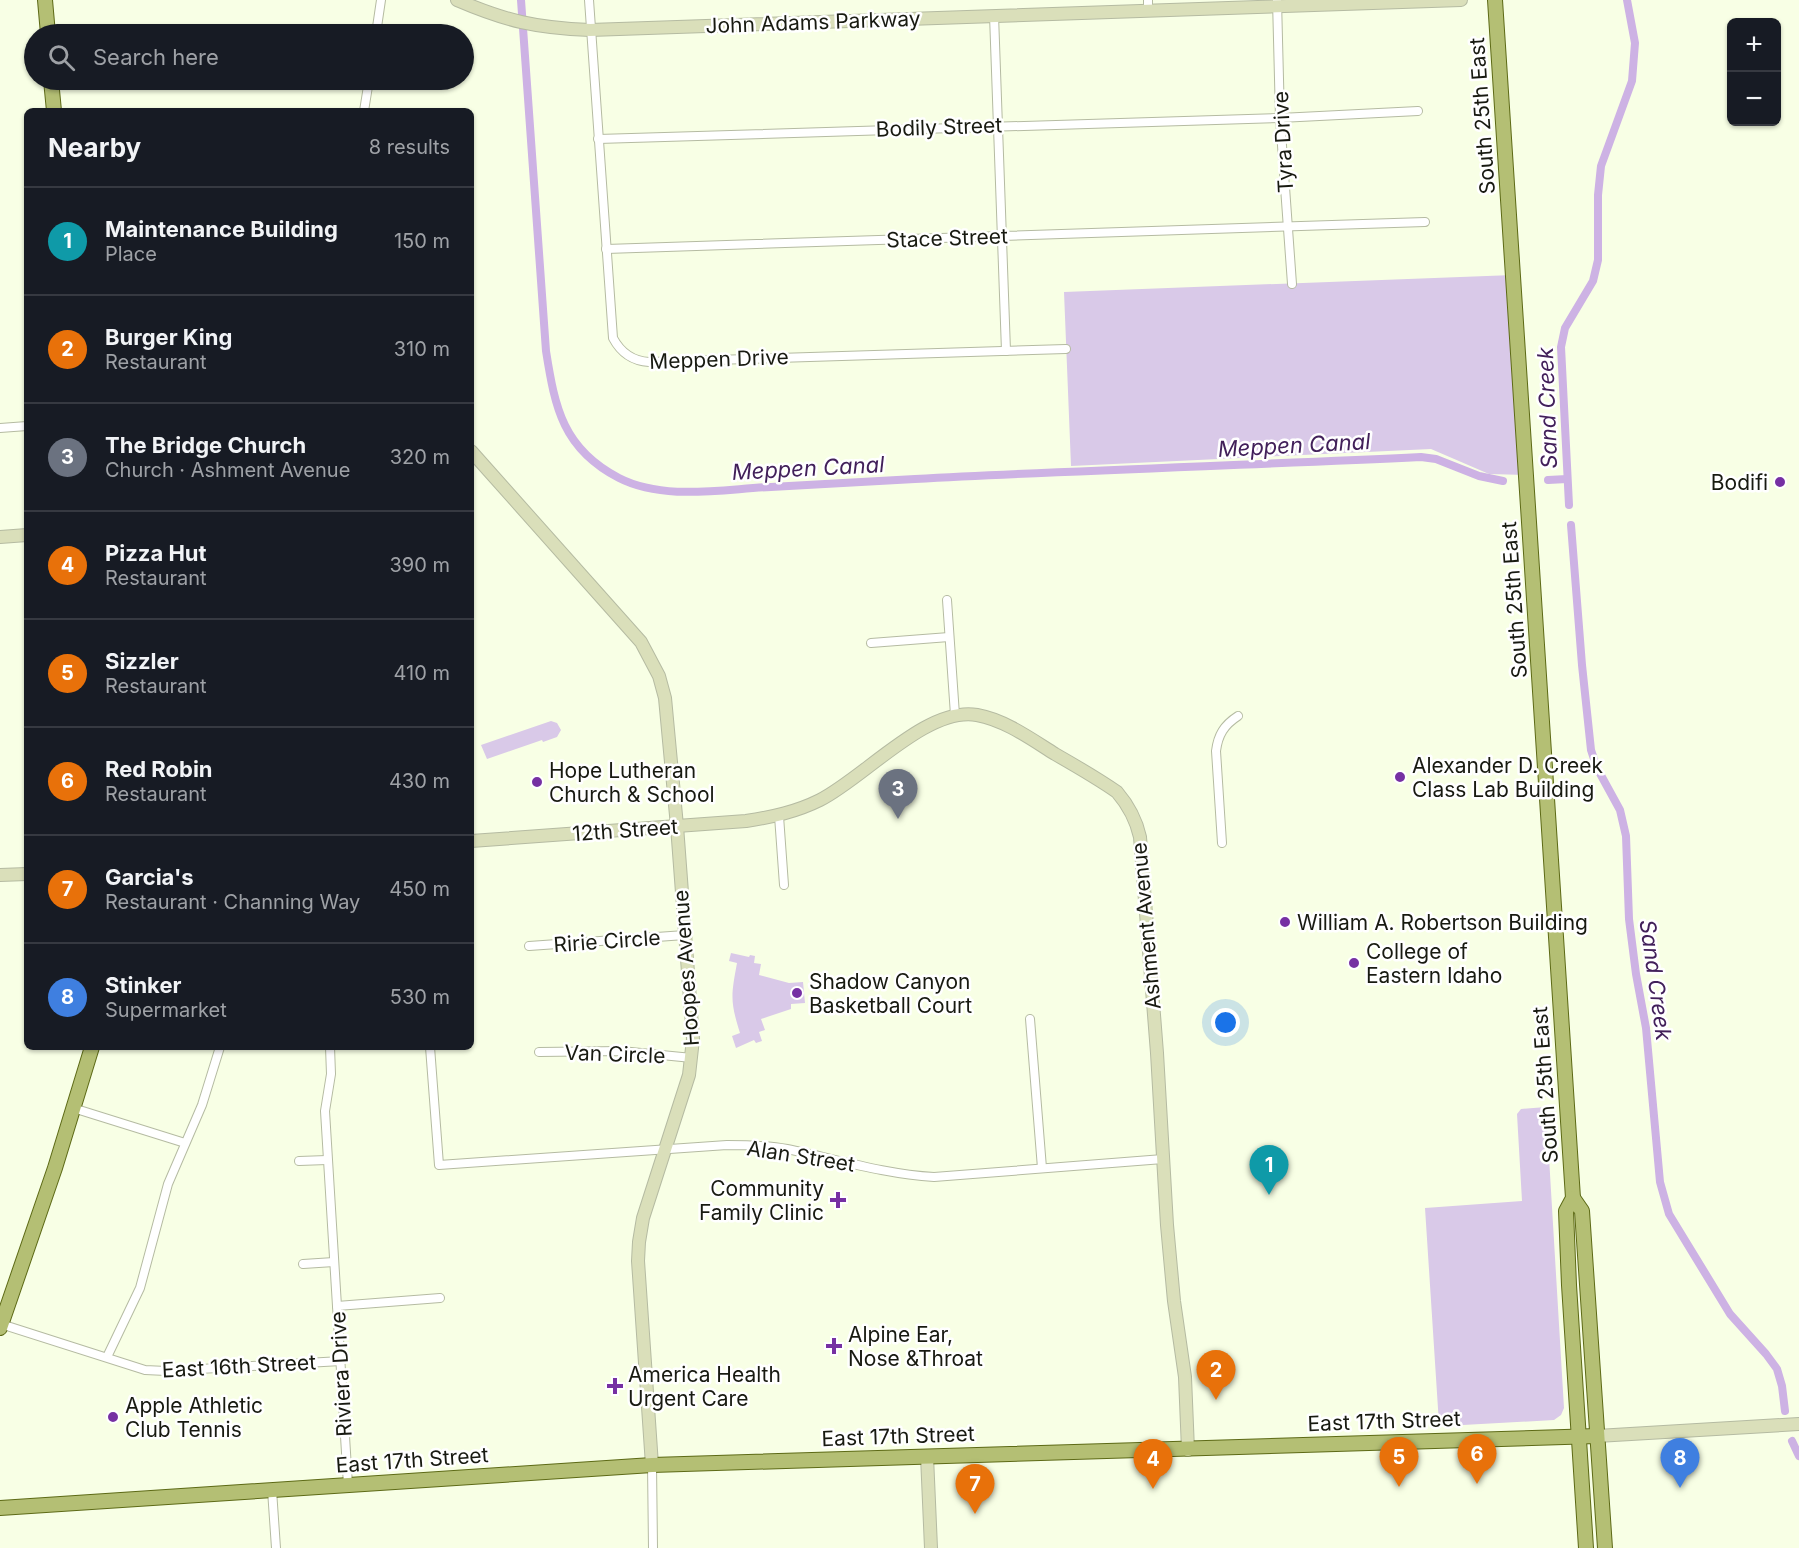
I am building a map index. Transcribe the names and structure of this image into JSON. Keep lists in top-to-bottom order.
{
  "streets": {
    "main road": ["South 25th East", "East 17th Street"],
    "street": [
      "John Adams Parkway",
      "Bodily Street",
      "Tyra Drive",
      "Stace Street",
      "Meppen Drive",
      "12th Street",
      "Ashment Avenue",
      "Ririe Circle",
      "Hoopes Avenue",
      "Van Circle",
      "Alan Street",
      "East 16th Street",
      "Riviera Drive"
    ]
  },
  "crossings": [
    ["John Adams Parkway", "Tyra Drive"],
    ["John Adams Parkway", "Meppen Drive"],
    ["South 25th East", "East 17th Street"],
    ["Bodily Street", "Tyra Drive"],
    ["Bodily Street", "Meppen Drive"],
    ["Tyra Drive", "Stace Street"],
    ["Stace Street", "Meppen Drive"],
    ["12th Street", "Ashment Avenue"],
    ["12th Street", "Hoopes Avenue"],
    ["Ashment Avenue", "Alan Street"],
    ["Ashment Avenue", "East 17th Street"],
    ["Ririe Circle", "Hoopes Avenue"],
    ["Hoopes Avenue", "Van Circle"],
    ["Hoopes Avenue", "Alan Street"],
    ["Hoopes Avenue", "East 17th Street"],
    ["East 16th Street", "Riviera Drive"],
    ["Riviera Drive", "East 17th Street"]
  ],
  "water": ["Sand Creek", "Meppen Canal"],
  "places": {
    "other": [
      "Bodifi",
      "Alexander D. Creek Class Lab Building",
      "Hope Lutheran Church & School",
      "William A. Robertson Building",
      "College of Eastern Idaho",
      "Shadow Canyon Basketball Court",
      "Apple Athletic Club Tennis"
    ],
    "health": ["Community Family Clinic", "Alpine Ear, Nose &Throat", "America Health Urgent Care"]
  },
  "page": {
    "map_buttons": ["+", "−"],
    "search": "Search here",
    "heading": ["Nearby", "8 results"],
    "list": [
      {
        "mark": "1",
        "name": "Maintenance Building",
        "note": "Place",
        "value": "150 m"
      },
      {
        "mark": "2",
        "name": "Burger King",
        "note": "Restaurant",
        "value": "310 m"
      },
      {
        "mark": "3",
        "name": "The Bridge Church",
        "note": "Church · Ashment Avenue",
        "value": "320 m"
      },
      {
        "mark": "4",
        "name": "Pizza Hut",
        "note": "Restaurant",
        "value": "390 m"
      },
      {
        "mark": "5",
        "name": "Sizzler",
        "note": "Restaurant",
        "value": "410 m"
      },
      {
        "mark": "6",
        "name": "Red Robin",
        "note": "Restaurant",
        "value": "430 m"
      },
      {
        "mark": "7",
        "name": "Garcia's",
        "note": "Restaurant · Channing Way",
        "value": "450 m"
      },
      {
        "mark": "8",
        "name": "Stinker",
        "note": "Supermarket",
        "value": "530 m"
      }
    ],
    "pins": [
      "3",
      "1",
      "2",
      "6",
      "5",
      "8",
      "4",
      "7"
    ]
  }
}
